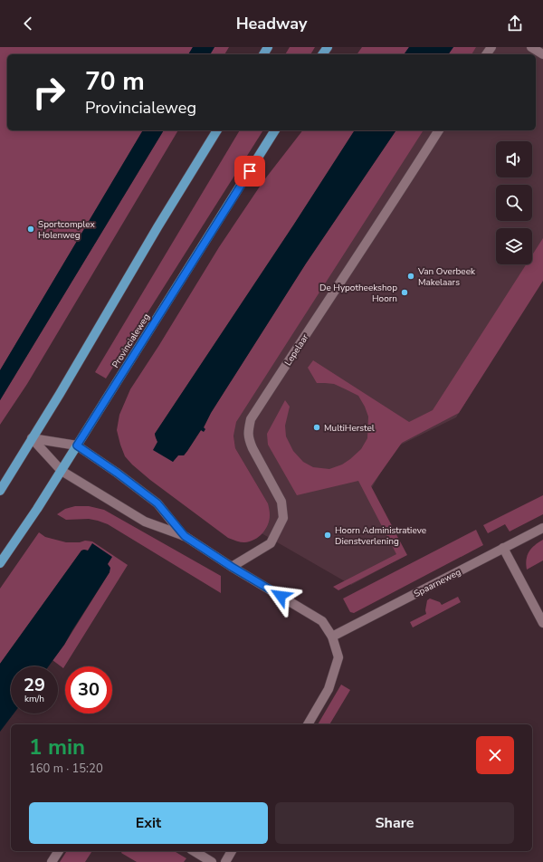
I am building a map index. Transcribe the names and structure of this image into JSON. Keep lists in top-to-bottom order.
{
  "streets": {
    "main road": ["Provincialeweg"],
    "street": ["Lepelaar", "Spaarneweg"]
  },
  "places": [
    "Sportcomplex Holenweg",
    "Van Overbeek Makelaars",
    "De Hypotheekshop Hoorn",
    "MultiHerstel",
    "Hoorn Administratieve Dienstverlening"
  ],
  "page": {
    "header": "Headway",
    "turn": ["70 m", "Provincialeweg"],
    "speed": "29 km/h",
    "limit": "30",
    "heading": ["1 min", "160 m · 15:20"],
    "buttons": ["Exit", "Share"]
  }
}
